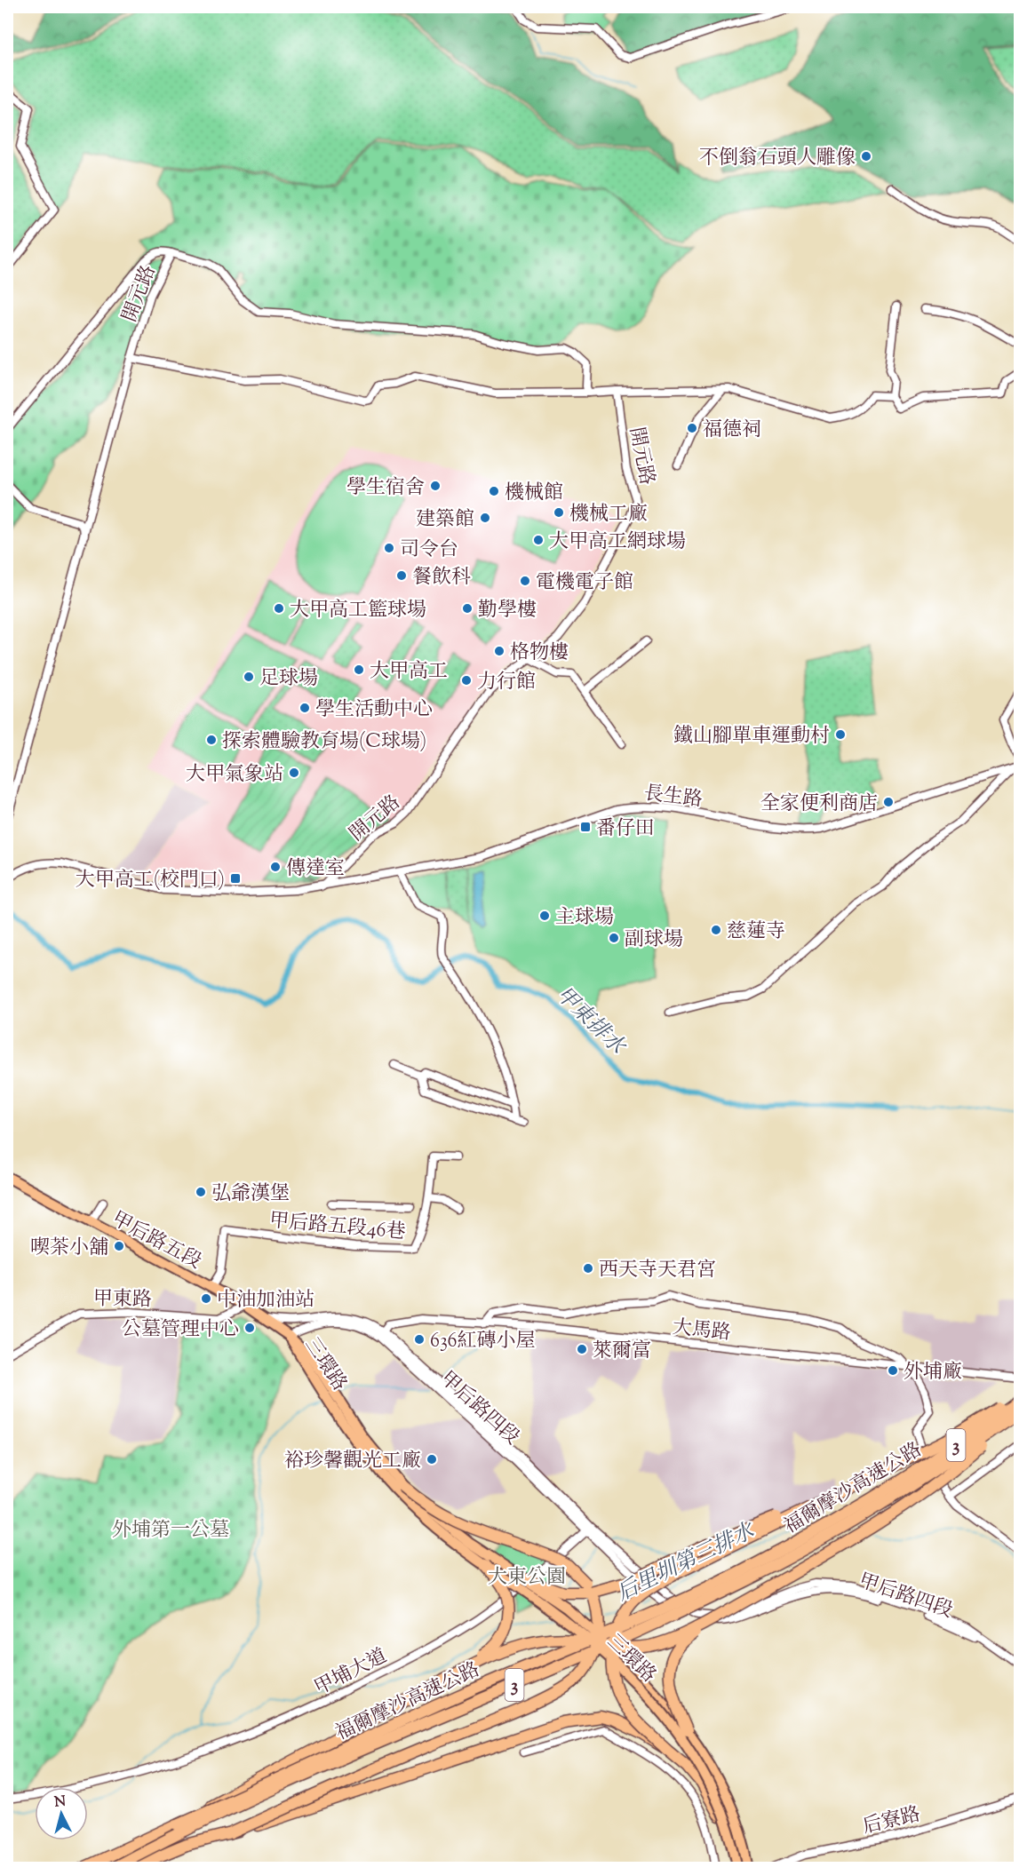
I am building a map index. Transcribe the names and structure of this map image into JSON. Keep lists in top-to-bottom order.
{
  "streets": {
    "highway": ["3", "福爾摩沙高速公路"],
    "main road": ["甲后路五段", "三環路"],
    "street": [
      "開元路",
      "長生路",
      "甲后路五段46巷",
      "甲東路",
      "大馬路",
      "甲后路四段",
      "甲埔大道",
      "后寮路"
    ]
  },
  "crossings": [
    ["開元路", "長生路"],
    ["甲后路五段46巷", "甲后路五段"],
    ["甲后路五段", "甲東路"],
    ["甲后路五段", "三環路"],
    ["甲后路五段", "甲后路四段"],
    ["大馬路", "甲后路四段"],
    ["三環路", "甲后路四段"],
    ["甲后路四段", "甲埔大道"]
  ],
  "water": ["甲東排水", "后里圳第三排水"],
  "parks": ["外埔第一公墓", "大東公園"],
  "places": {
    "other": [
      "不倒翁石頭人雕像",
      "福德祠",
      "學生宿舍",
      "機械館",
      "機械工廠",
      "建築館",
      "大甲高工網球場",
      "司令台",
      "餐飲科",
      "電機電子館",
      "大甲高工籃球場",
      "勤學樓",
      "格物樓",
      "大甲高工",
      "足球場",
      "力行館",
      "學生活動中心",
      "鐵山腳單車運動村",
      "探索體驗教育場(C球場)",
      "大甲氣象站",
      "全家便利商店",
      "傳達室",
      "主球場",
      "慈蓮寺",
      "副球場",
      "弘爺漢堡",
      "喫茶小舖",
      "西天寺天君宮",
      "中油加油站",
      "公墓管理中心",
      "636紅磚小屋",
      "萊爾富",
      "外埔廠",
      "裕珍馨觀光工廠"
    ],
    "transit": ["番仔田", "大甲高工(校門口)"]
  },
  "north": "top"
}
